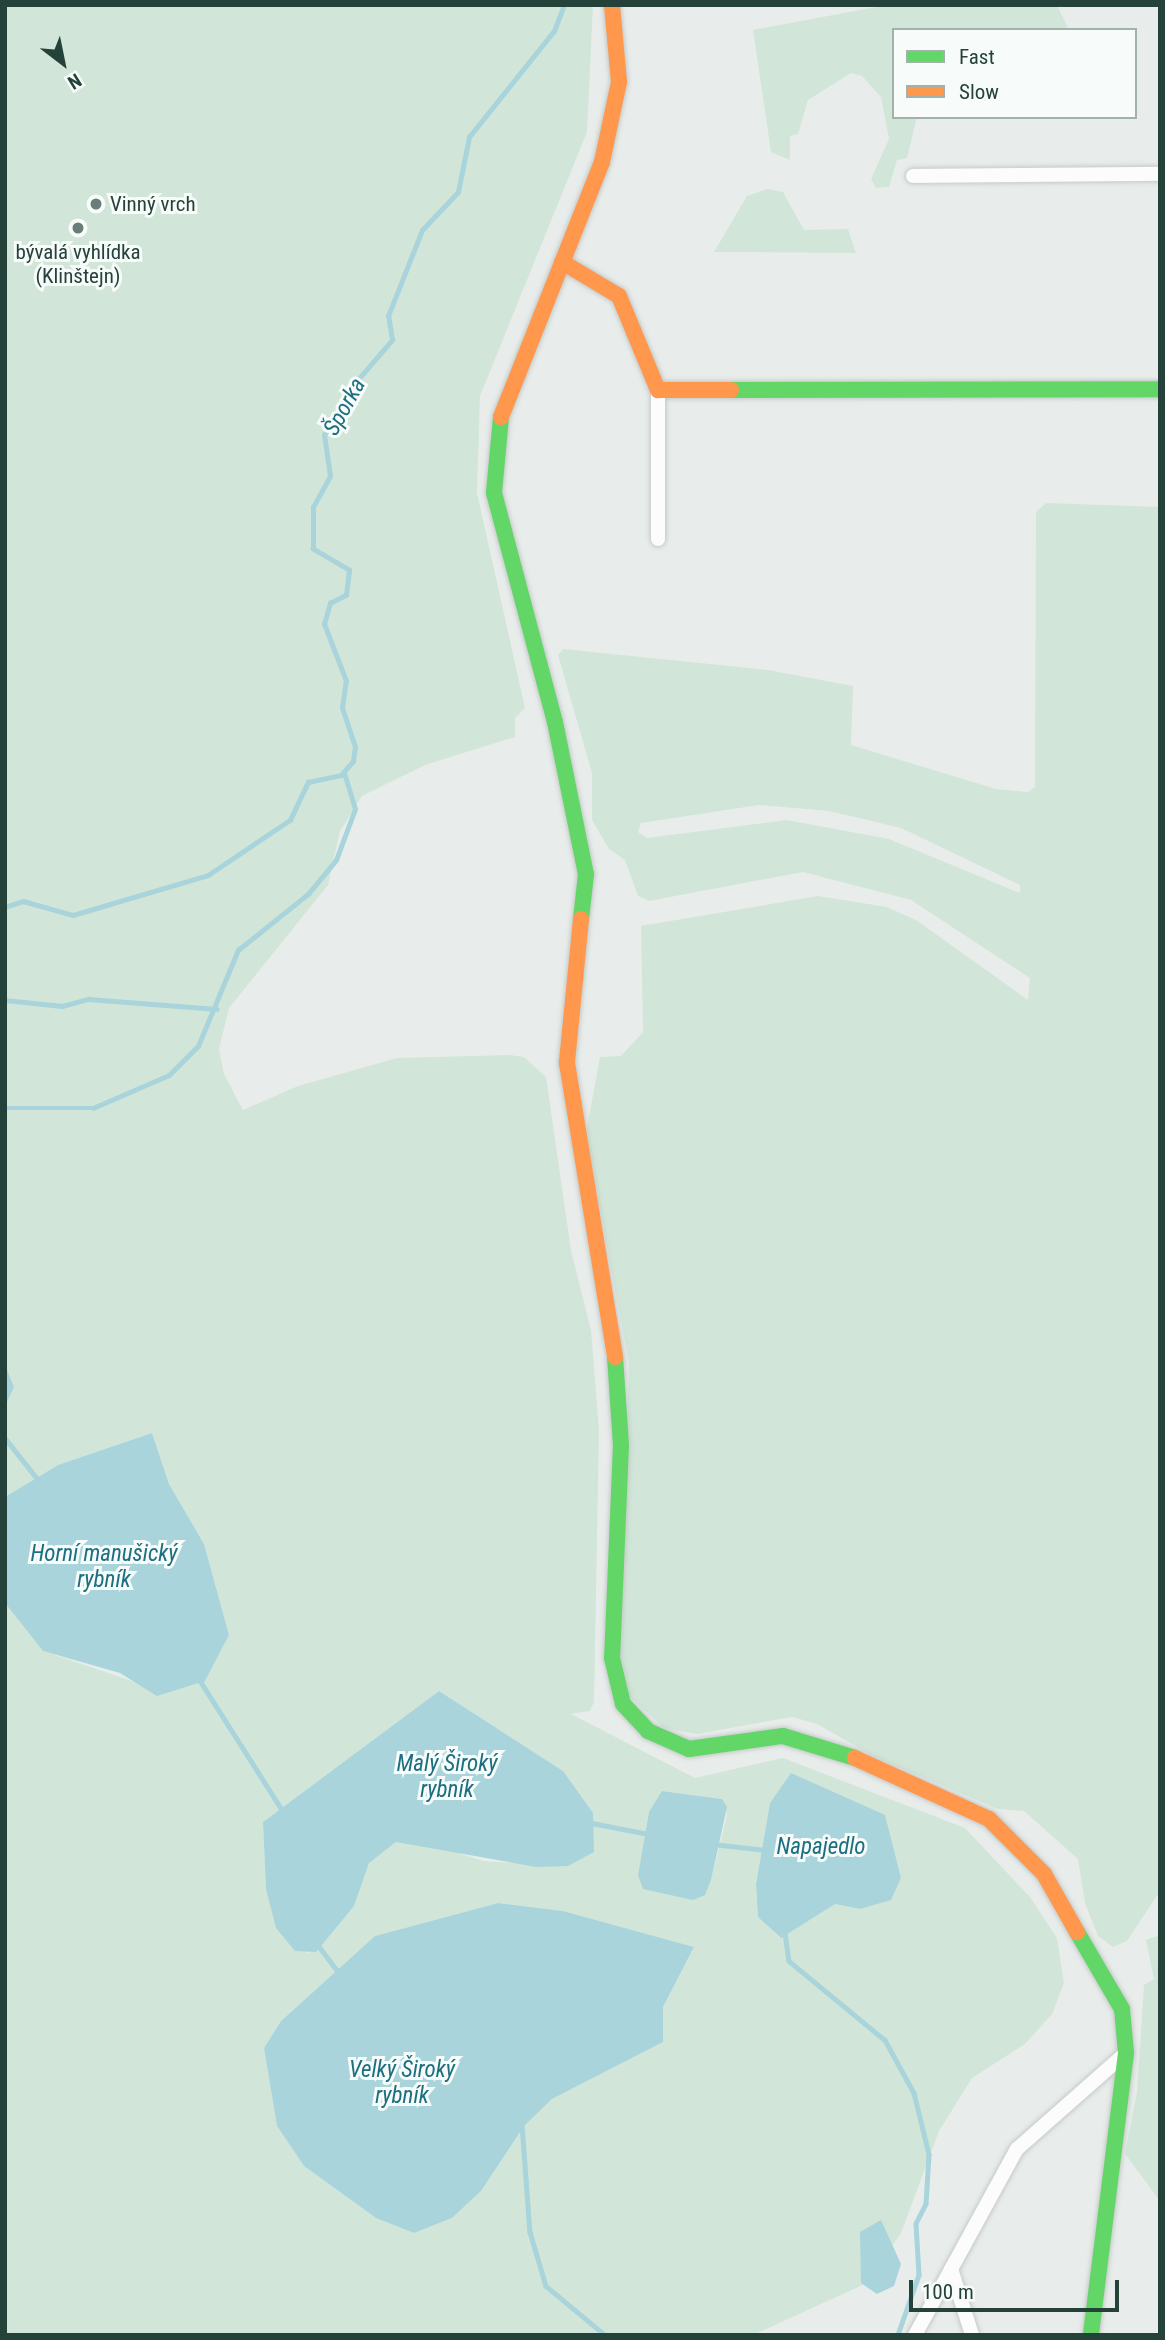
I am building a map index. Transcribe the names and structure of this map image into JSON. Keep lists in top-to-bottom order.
{
  "water": [
    "Šporka",
    "Horní manušický rybník",
    "Malý Široký rybník",
    "Napajedlo",
    "Velký Široký rybník"
  ],
  "places": ["Vinný vrch", "bývalá vyhlídka (Klinštejn)"],
  "legend": ["Fast", "Slow"],
  "scale_bar": "100 m",
  "north": "bottom right"
}
